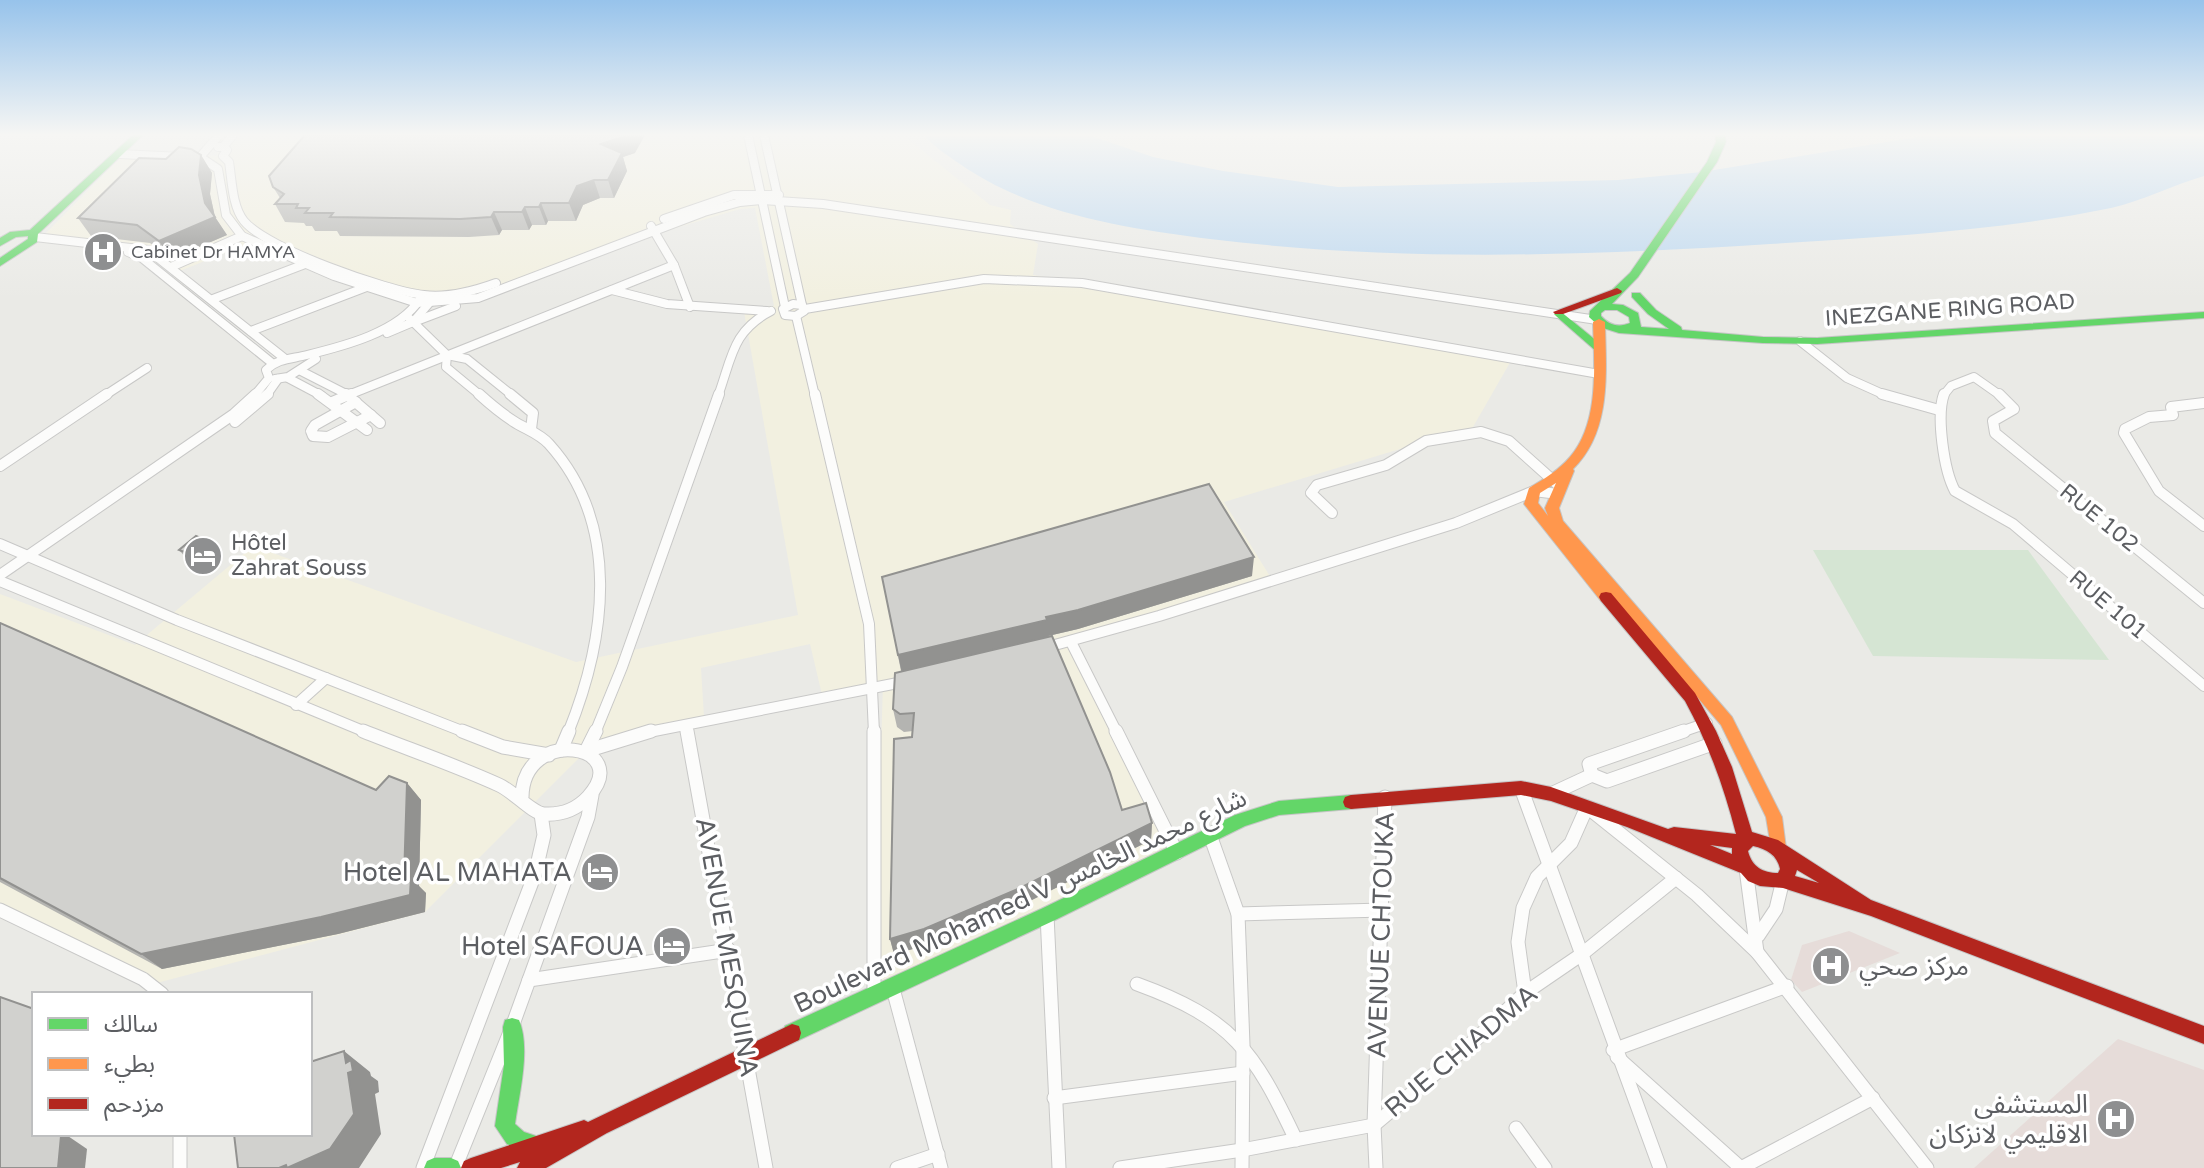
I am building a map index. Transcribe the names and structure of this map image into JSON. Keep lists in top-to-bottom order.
{
  "streets": {
    "street": [
      "INEZGANE RING ROAD",
      "RUE 102",
      "RUE 101",
      "Boulevard Mohamed V شارع محمد الخامس",
      "AVENUE CHTOUKA",
      "AVENUE MESQUINA",
      "RUE CHIADMA"
    ]
  },
  "crossings": [
    ["RUE 102", "RUE 101"],
    ["Boulevard Mohamed V شارع محمد الخامس", "AVENUE CHTOUKA"],
    ["Boulevard Mohamed V شارع محمد الخامس", "AVENUE MESQUINA"],
    ["AVENUE CHTOUKA", "RUE CHIADMA"]
  ],
  "places": {
    "hospital": ["Cabinet Dr HAMYA", "مركز صحي", "المستشفى الاقليمي لانزكان"],
    "hotel": ["Hôtel Zahrat Souss", "Hotel AL MAHATA", "Hotel SAFOUA"]
  },
  "legend": ["سالك", "بطيء", "مزدحم"]
}
